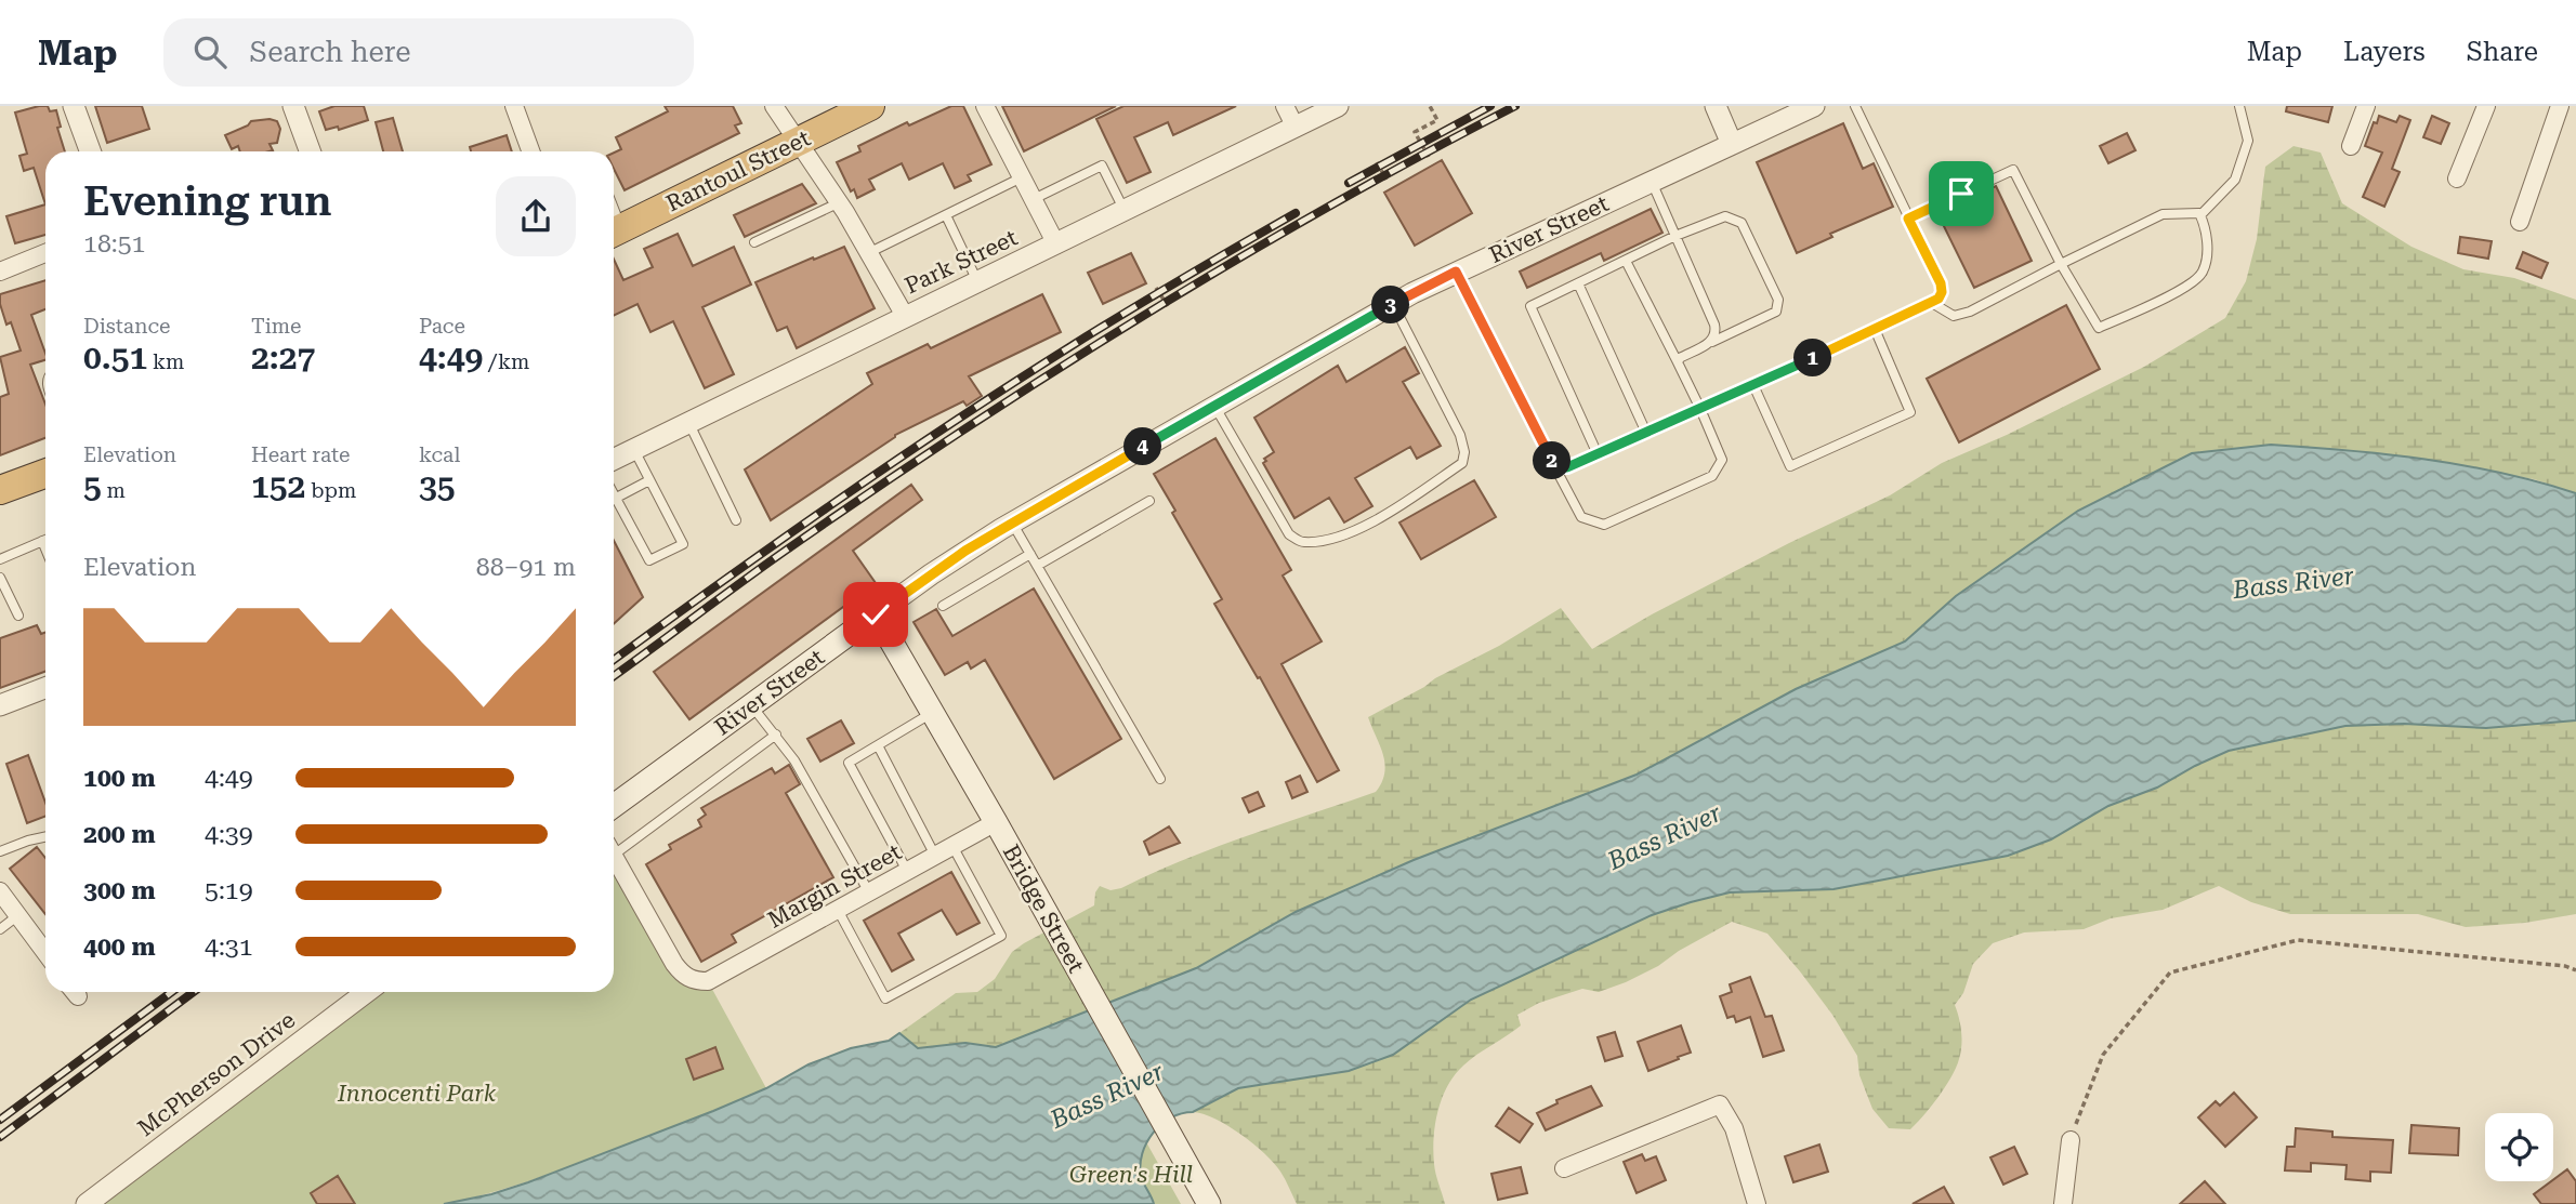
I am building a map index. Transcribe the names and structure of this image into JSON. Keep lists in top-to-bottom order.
{
  "streets": {
    "highway": ["Rantoul Street"],
    "main road": ["River Street", "Bridge Street"],
    "street": ["Park Street", "Margin Street", "McPherson Drive"]
  },
  "crossings": [
    ["River Street", "Bridge Street"],
    ["Margin Street", "Bridge Street"]
  ],
  "water": ["Bass River"],
  "parks": ["Innocenti Park", "Green's Hill"],
  "page": {
    "header": "Map",
    "search": "Search here",
    "nav": ["Map", "Layers", "Share"],
    "heading": ["Evening run", "18:51"],
    "stats": [
      ["Distance", "0.51 km"],
      ["Time", "2:27"],
      ["Pace", "4:49 /km"],
      ["Elevation", "5 m"],
      ["Heart rate", "152 bpm"],
      ["kcal", "35"]
    ],
    "pins": [
      "3",
      "1",
      "4",
      "2"
    ],
    "chart": ["Elevation", "88–91 m"],
    "list": [
      {
        "name": "100 m",
        "note": "4:49"
      },
      {
        "name": "200 m",
        "note": "4:39"
      },
      {
        "name": "300 m",
        "note": "5:19"
      },
      {
        "name": "400 m",
        "note": "4:31"
      }
    ]
  }
}
